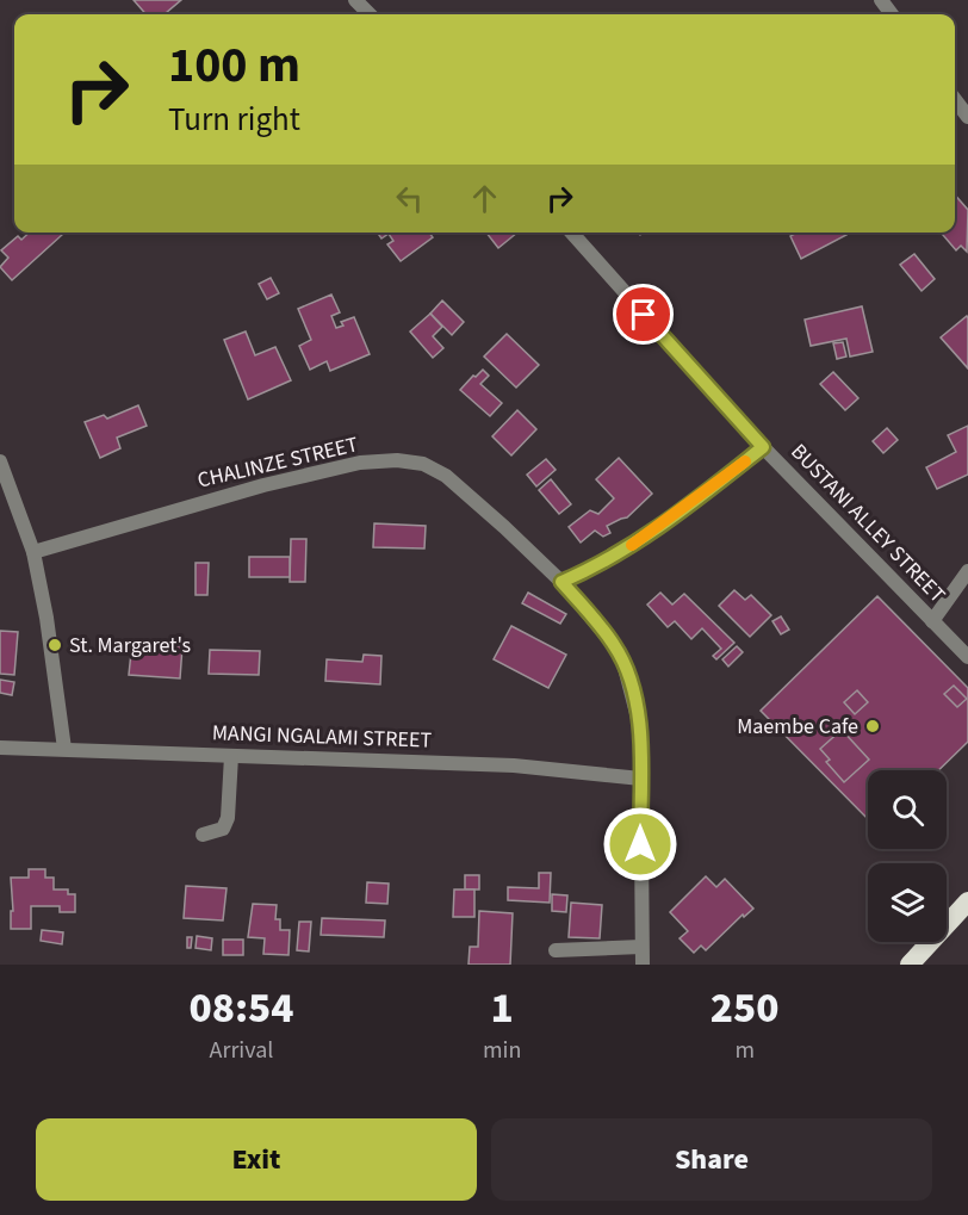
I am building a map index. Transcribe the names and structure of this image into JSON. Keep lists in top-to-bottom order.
{
  "streets": {
    "street": ["CHALINZE STREET", "BUSTANI ALLEY STREET", "MANGI NGALAMI STREET"]
  },
  "crossings": [
    ["CHALINZE STREET", "MANGI NGALAMI STREET"]
  ],
  "places": ["St. Margaret's", "Maembe Cafe"],
  "page": {
    "turn": ["100 m", "Turn right"],
    "eta": [
      "08:54",
      "Arrival",
      "1",
      "min",
      "250",
      "m"
    ],
    "buttons": ["Exit", "Share"]
  }
}
